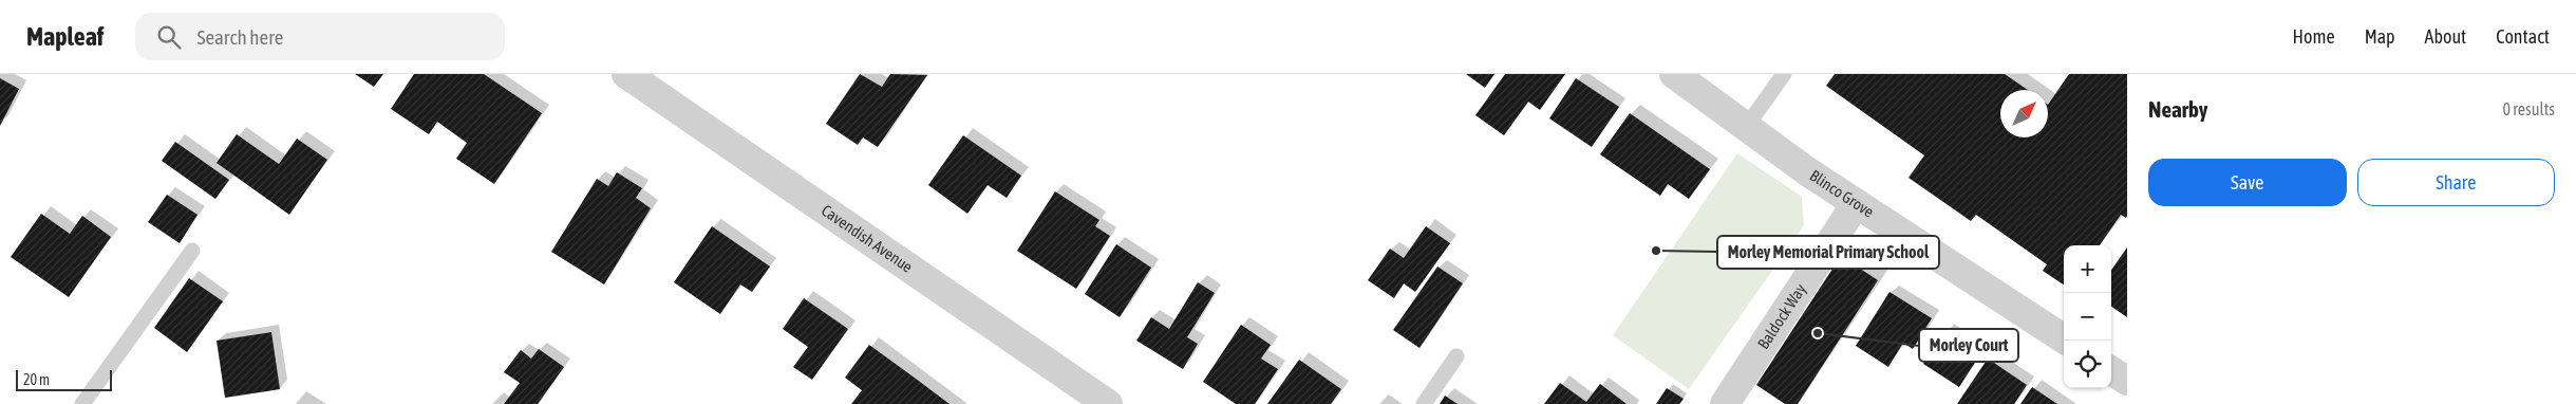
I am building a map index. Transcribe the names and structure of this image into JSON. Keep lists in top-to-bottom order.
{
  "streets": {
    "street": ["Blinco Grove", "Cavendish Avenue", "Baldock Way"]
  },
  "crossings": [
    ["Blinco Grove", "Baldock Way"]
  ],
  "places": ["Morley Memorial Primary School", "Morley Court"],
  "scale_bar": "20 m",
  "north": "top right",
  "page": {
    "header": "Mapleaf",
    "search": "Search here",
    "nav": [
      "Home",
      "Map",
      "About",
      "Contact"
    ],
    "heading": ["Nearby", "0 results"],
    "buttons": ["Save", "Share"],
    "map_buttons": ["+", "−"],
    "scale": "20 m"
  }
}
